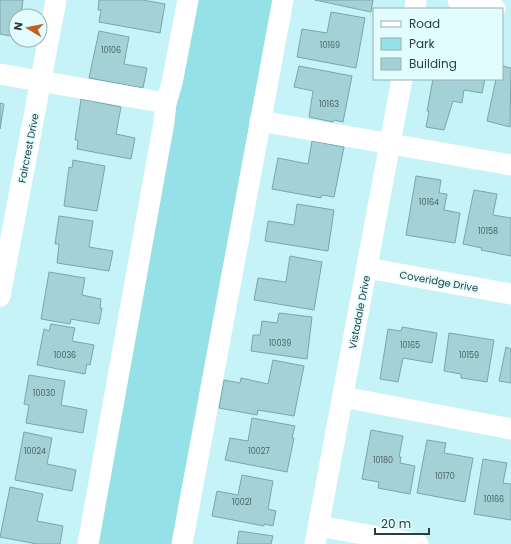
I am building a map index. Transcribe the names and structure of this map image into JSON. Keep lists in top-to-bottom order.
{
  "streets": {
    "street": ["Faircrest Drive", "Coveridge Drive", "Vistadale Drive"]
  },
  "crossings": [
    ["Coveridge Drive", "Vistadale Drive"]
  ],
  "house_numbers": [
    "10169",
    "10106",
    "10163",
    "10164",
    "10158",
    "10039",
    "10165",
    "10036",
    "10159",
    "10030",
    "10024",
    "10027",
    "10180",
    "10170",
    "10166",
    "10021"
  ],
  "legend": ["Road", "Park", "Building"],
  "scale_bar": "20 m",
  "north": "left"
}
